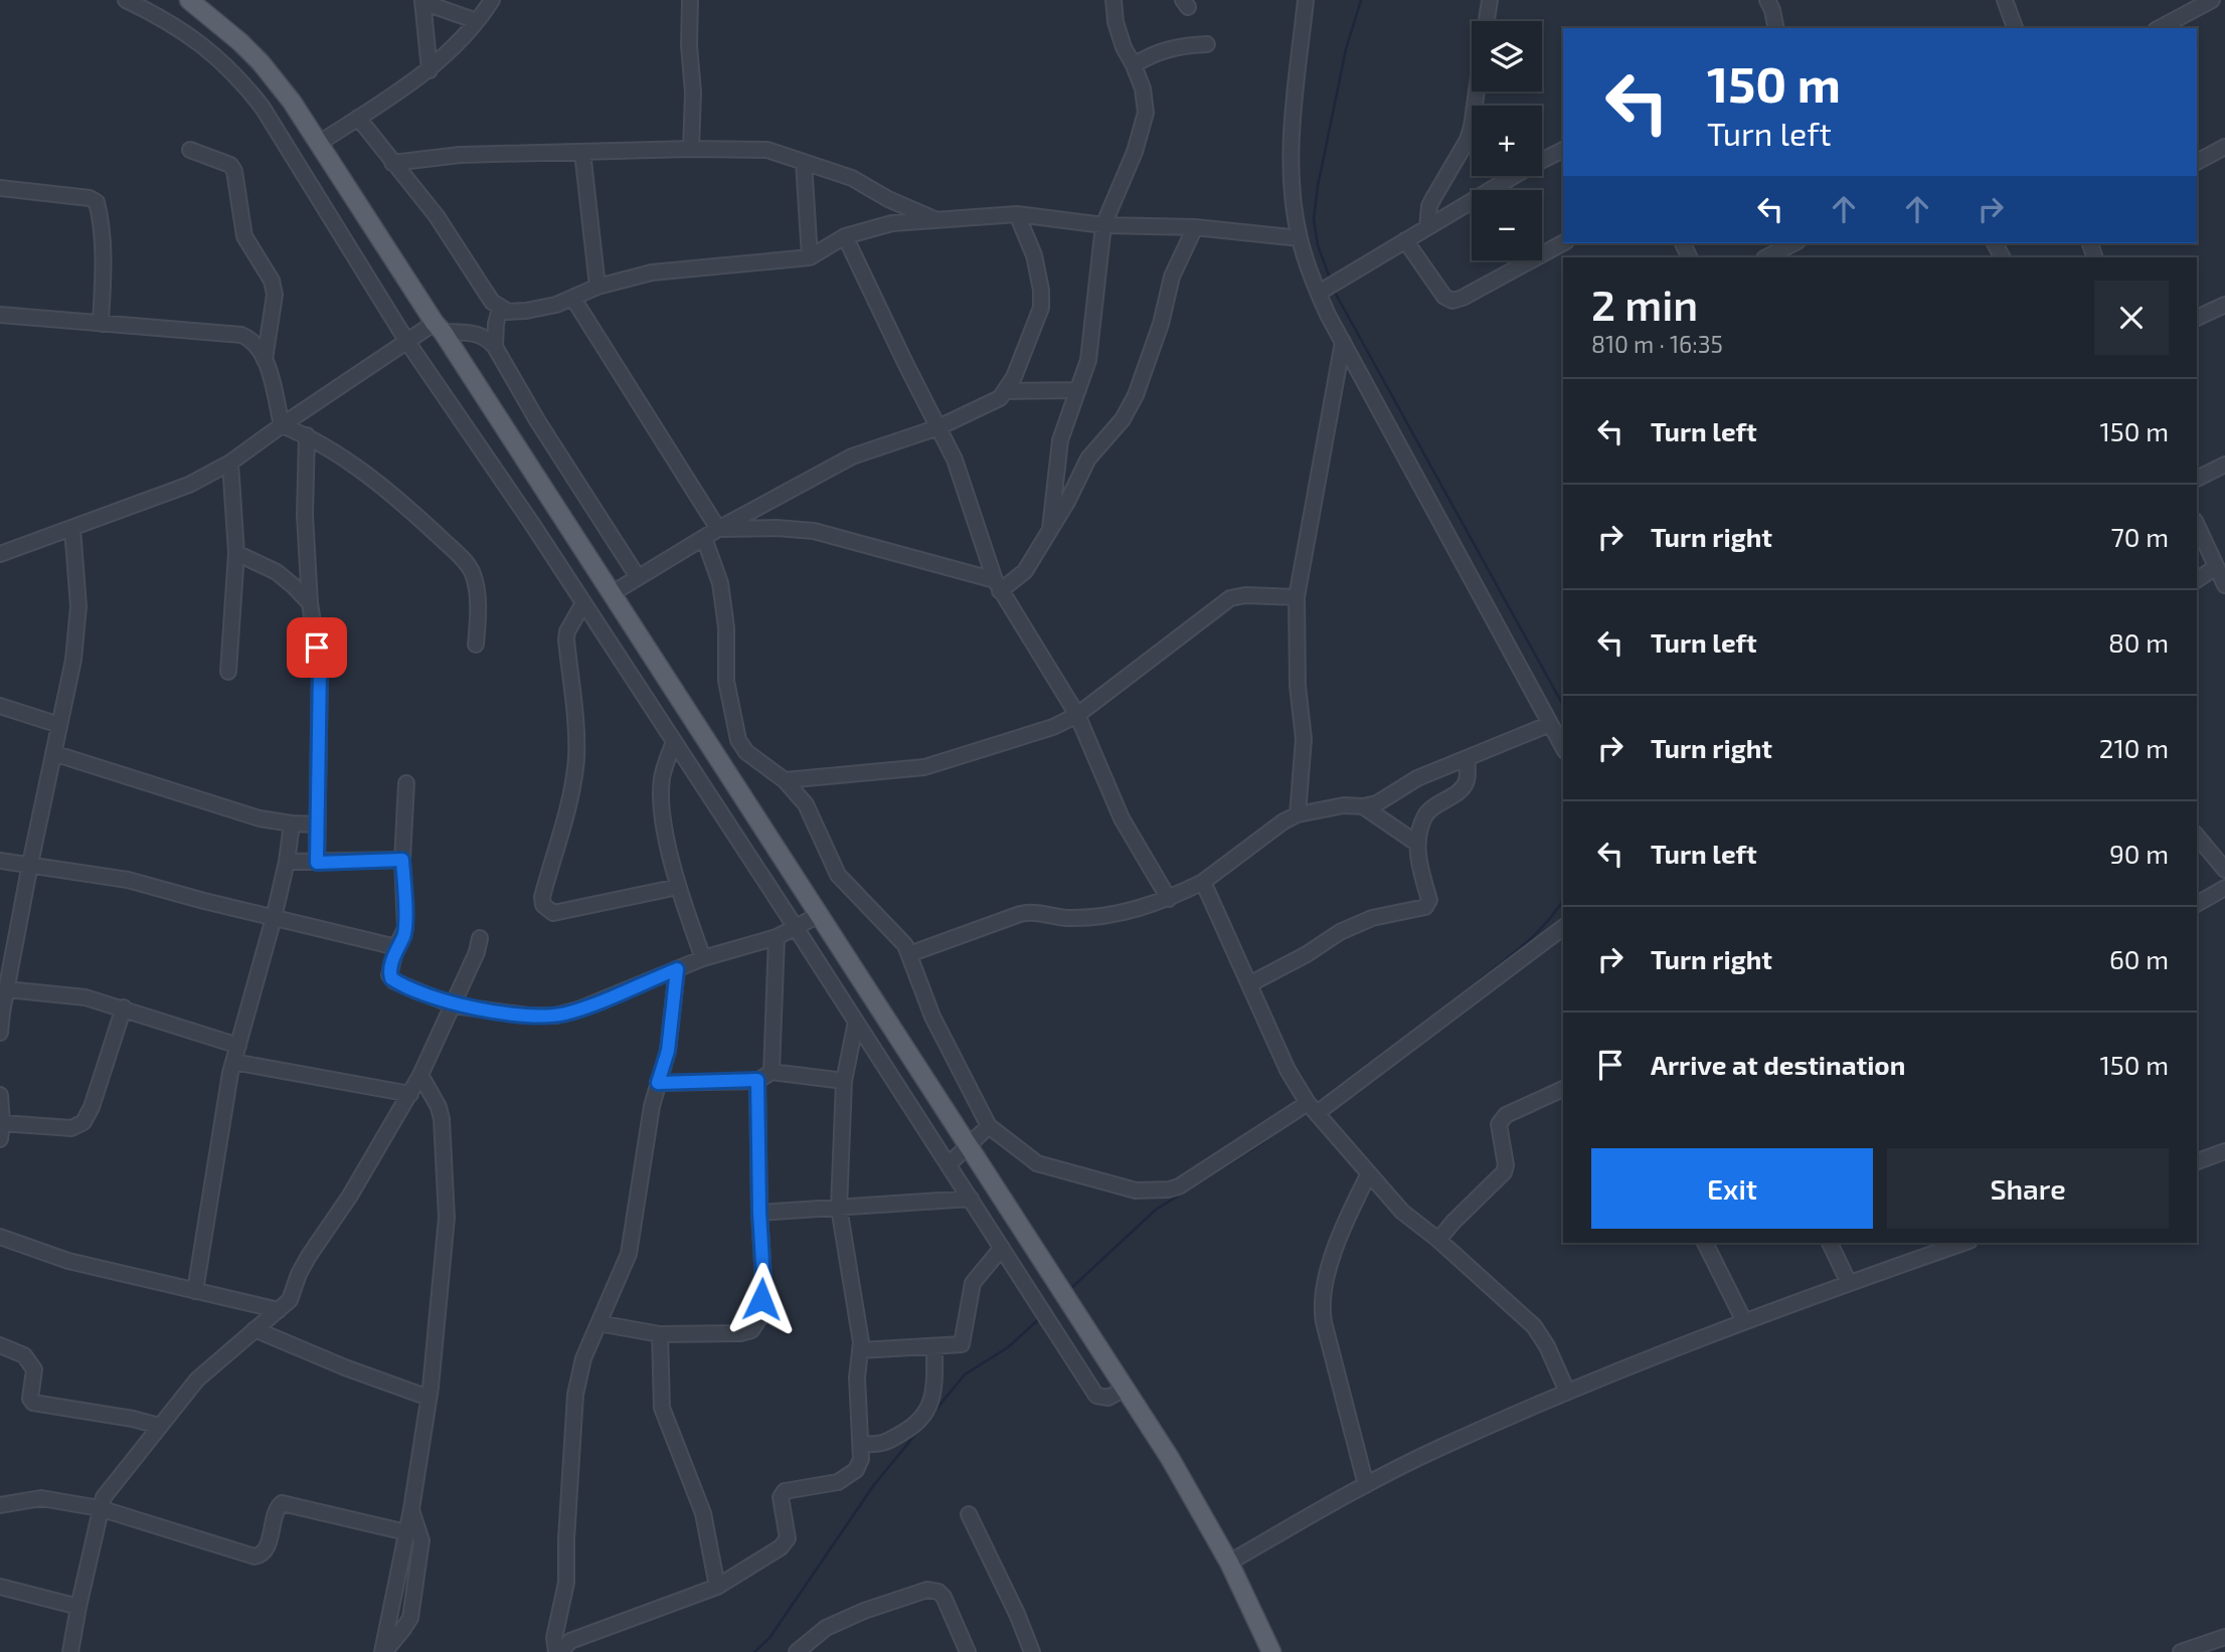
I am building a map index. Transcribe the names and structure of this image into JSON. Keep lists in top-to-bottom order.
{
  "page": {
    "map_buttons": ["+", "−"],
    "turn": ["150 m", "Turn left"],
    "heading": ["2 min", "810 m · 16:35"],
    "list": [
      {
        "name": "Turn left",
        "value": "150 m"
      },
      {
        "name": "Turn right",
        "value": "70 m"
      },
      {
        "name": "Turn left",
        "value": "80 m"
      },
      {
        "name": "Turn right",
        "value": "210 m"
      },
      {
        "name": "Turn left",
        "value": "90 m"
      },
      {
        "name": "Turn right",
        "value": "60 m"
      },
      {
        "name": "Arrive at destination",
        "value": "150 m"
      }
    ],
    "buttons": ["Exit", "Share"]
  }
}
